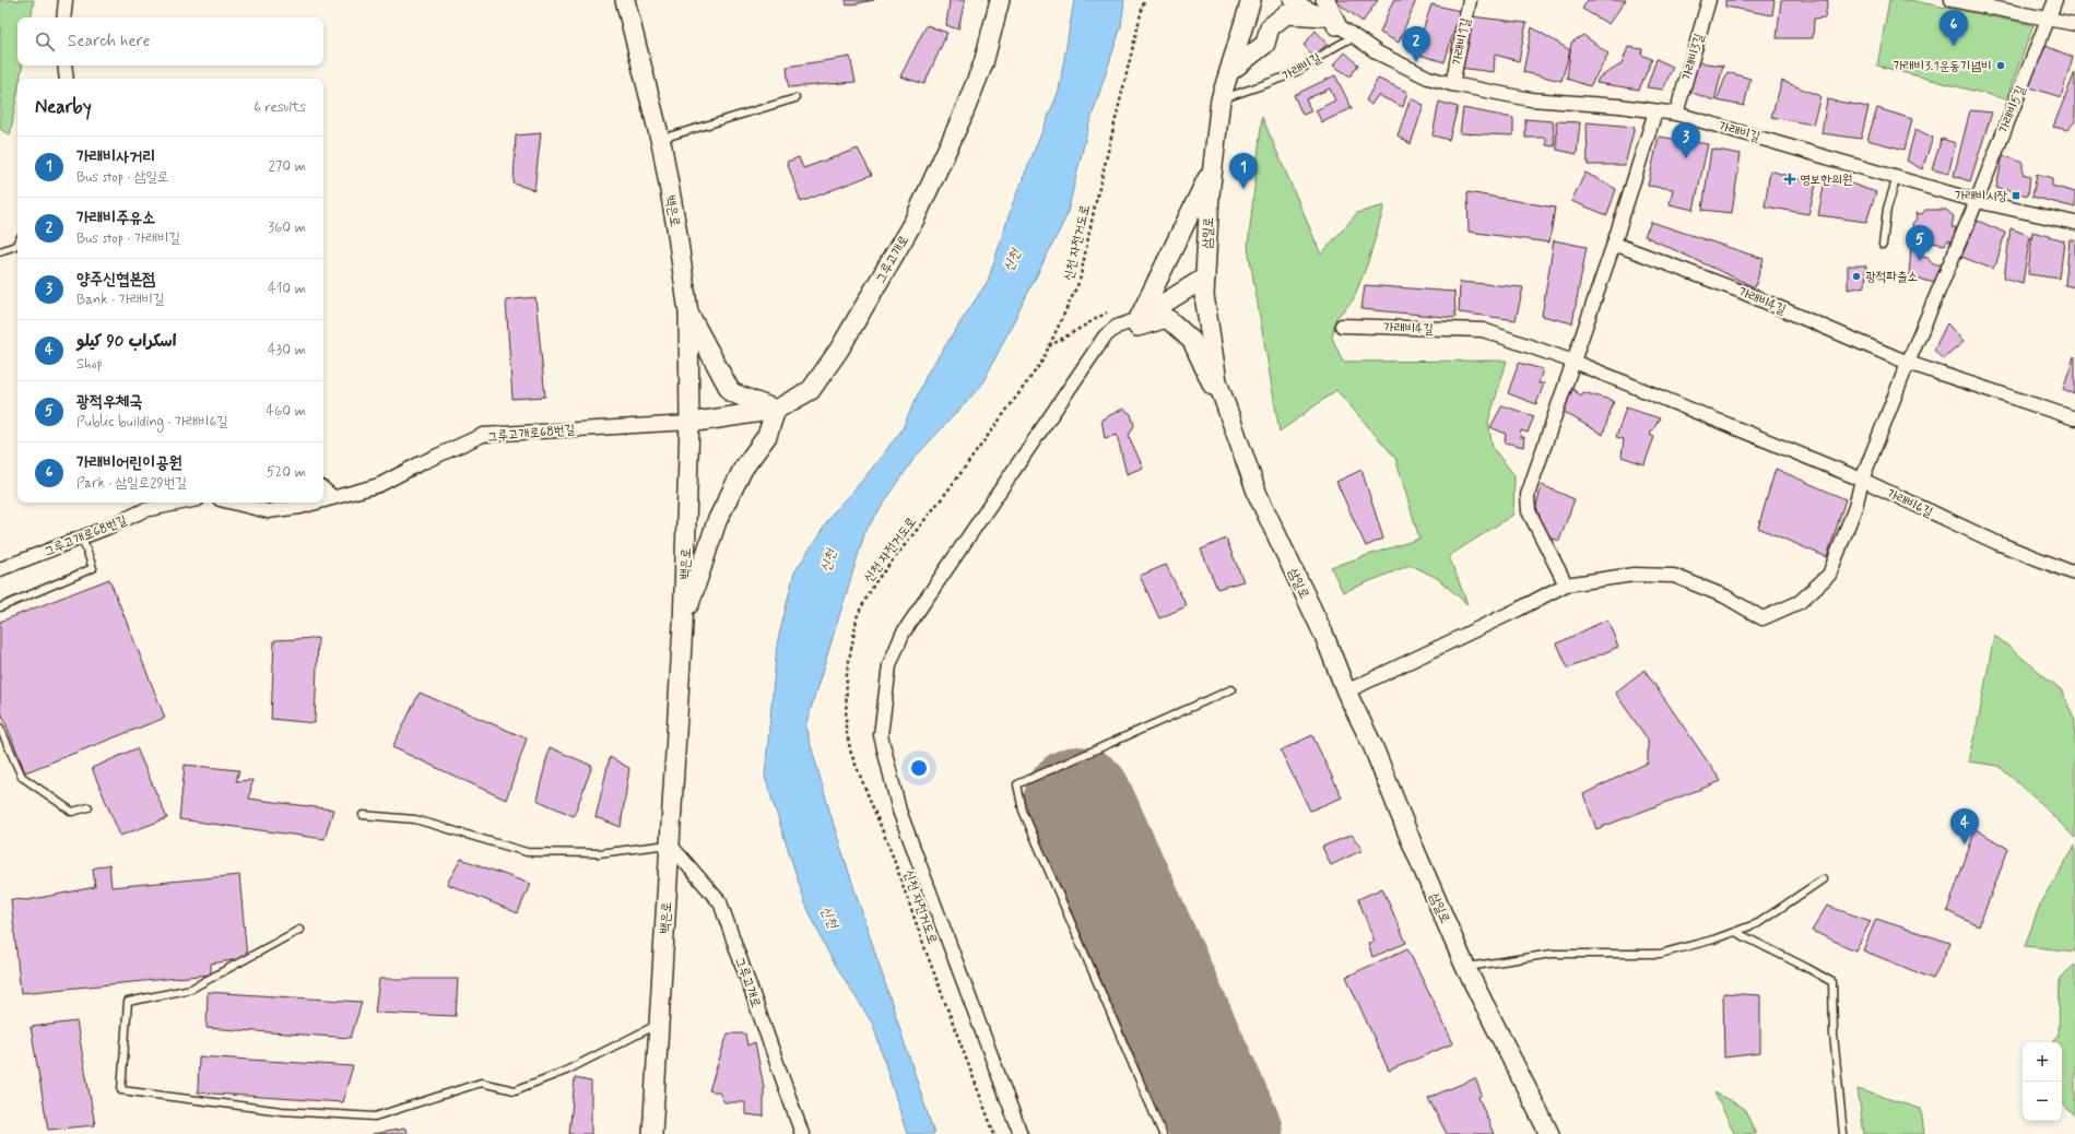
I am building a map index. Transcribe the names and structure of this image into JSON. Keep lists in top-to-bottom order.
{
  "streets": {
    "main road": ["백은로", "삼일로", "그루고개로"],
    "street": [
      "가래비1길",
      "가래비3길",
      "가래비길",
      "가래비5길",
      "가래비4길",
      "그루고개로68번길",
      "가래비6길"
    ],
    "path": ["신천 자전거도로"]
  },
  "crossings": [
    ["가래비1길", "가래비길"],
    ["가래비3길", "가래비길"],
    ["가래비길", "가래비5길"],
    ["가래비길", "삼일로"],
    ["백은로", "그루고개로"],
    ["백은로", "그루고개로68번길"],
    ["그루고개로", "그루고개로68번길"],
    ["가래비4길", "가래비6길"]
  ],
  "water": ["신천"],
  "places": {
    "other": ["가래비3.1운동기념비", "광적파출소"],
    "health": ["영보한의원"],
    "transit": ["가래비시장"]
  },
  "page": {
    "pins": [
      "6",
      "2",
      "3",
      "1",
      "5",
      "4"
    ],
    "search": "Search here",
    "heading": ["Nearby", "6 results"],
    "list": [
      {
        "mark": "1",
        "name": "가래비사거리",
        "note": "Bus stop · 삼일로",
        "value": "270 m"
      },
      {
        "mark": "2",
        "name": "가래비주유소",
        "note": "Bus stop · 가래비길",
        "value": "360 m"
      },
      {
        "mark": "3",
        "name": "양주신협본점",
        "note": "Bank · 가래비길",
        "value": "410 m"
      },
      {
        "mark": "4",
        "name": "اسكراب 90 كيلو",
        "note": "Shop",
        "value": "430 m"
      },
      {
        "mark": "5",
        "name": "광적우체국",
        "note": "Public building · 가래비6길",
        "value": "460 m"
      },
      {
        "mark": "6",
        "name": "가래비어린이공원",
        "note": "Park · 삼일로29번길",
        "value": "520 m"
      }
    ],
    "map_buttons": ["+", "−"]
  }
}
